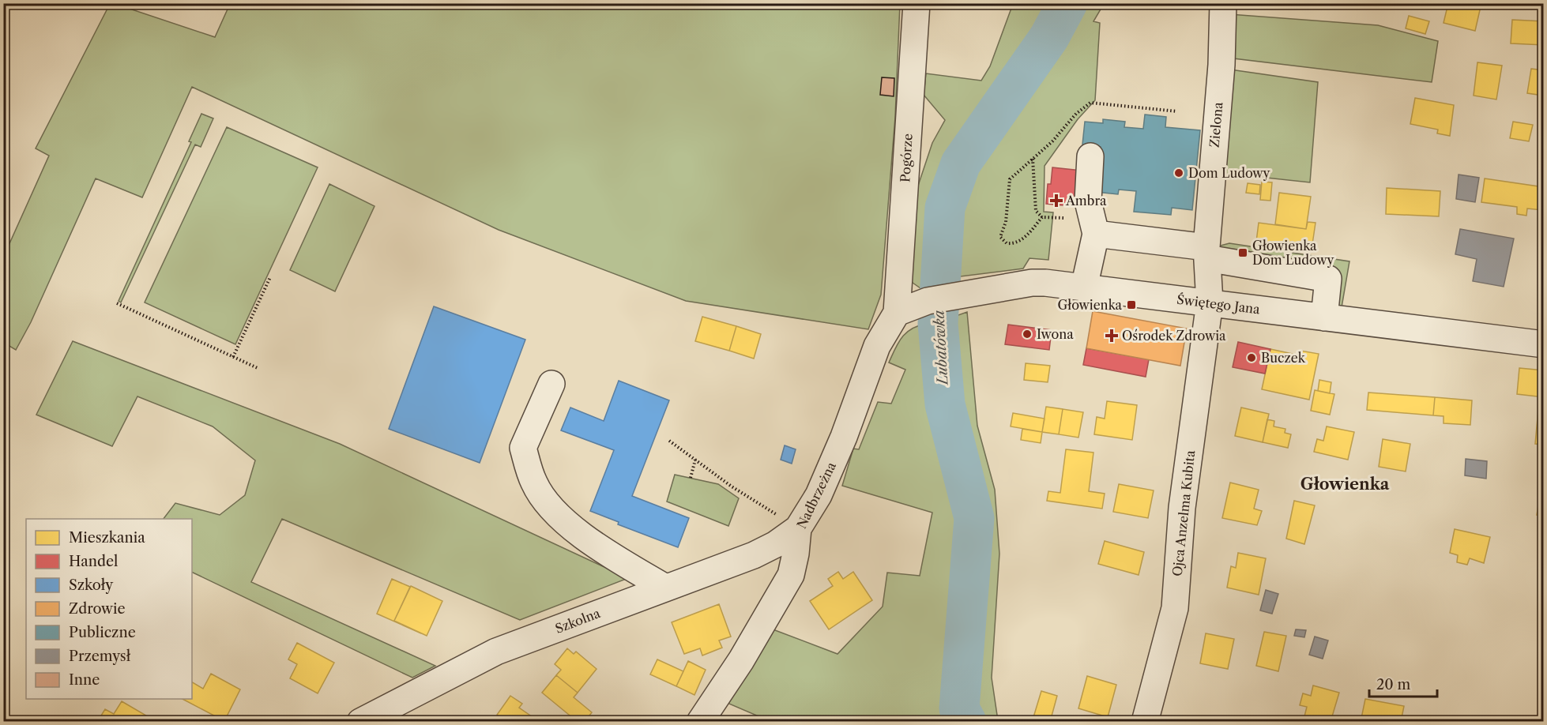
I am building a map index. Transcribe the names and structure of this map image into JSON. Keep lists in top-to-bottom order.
{
  "streets": {
    "street": [
      "Zielona",
      "Pogórze",
      "Świętego Jana",
      "Nadbrzeżna",
      "Ojca Anzelma Kubita",
      "Szkolna"
    ]
  },
  "crossings": [
    ["Zielona", "Świętego Jana"],
    ["Zielona", "Ojca Anzelma Kubita"],
    ["Pogórze", "Świętego Jana"],
    ["Pogórze", "Nadbrzeżna"],
    ["Świętego Jana", "Nadbrzeżna"],
    ["Świętego Jana", "Ojca Anzelma Kubita"],
    ["Nadbrzeżna", "Szkolna"]
  ],
  "districts": ["Głowienka"],
  "water": ["Lubatówka"],
  "places": {
    "other": ["Dom Ludowy", "Iwona", "Buczek"],
    "health": ["Ambra", "Ośrodek Zdrowia"],
    "transit": ["Głowienka Dom Ludowy", "Głowienka"]
  },
  "legend": [
    "Mieszkania",
    "Handel",
    "Szkoły",
    "Zdrowie",
    "Publiczne",
    "Przemysł",
    "Inne"
  ],
  "scale_bar": "20 m"
}
